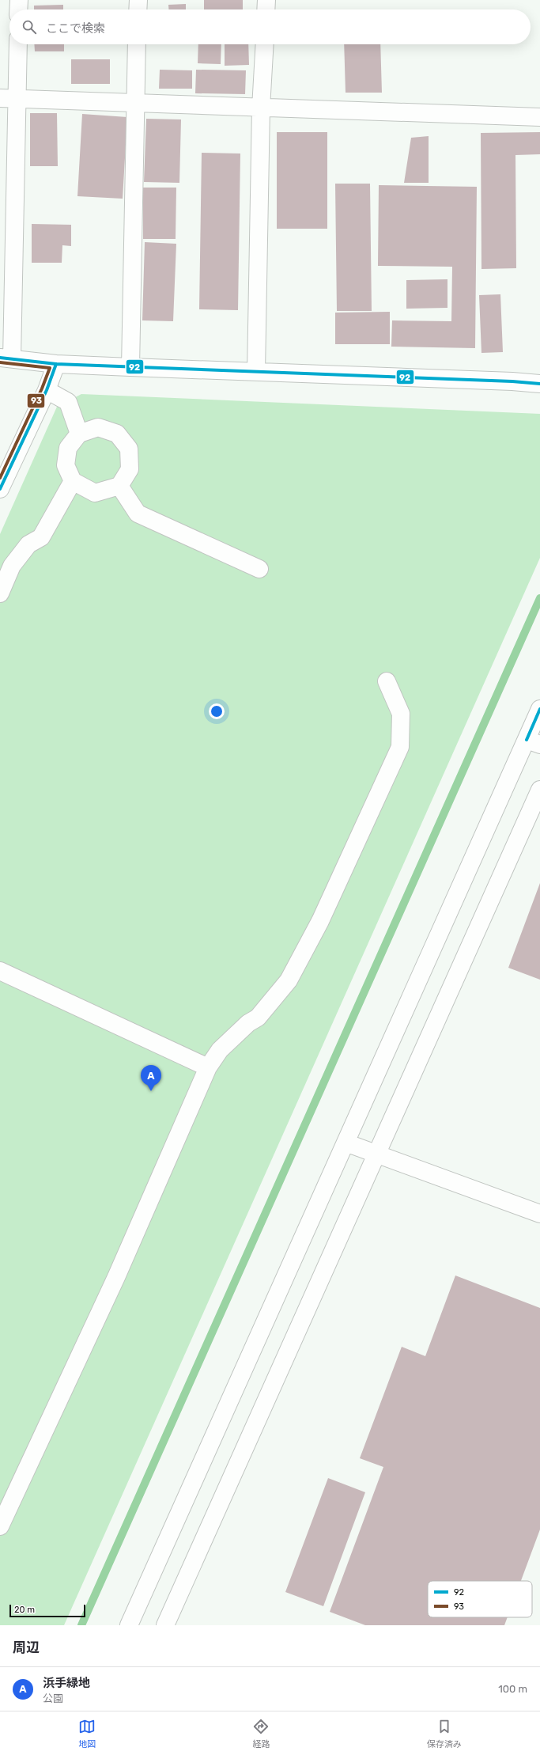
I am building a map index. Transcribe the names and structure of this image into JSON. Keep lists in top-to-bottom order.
{
  "lines": ["transit line 92", "transit line 93"],
  "legend": ["92", "93"],
  "scale_bar": "20 m",
  "page": {
    "search": "ここで検索",
    "pins": "A",
    "scale": "20 m",
    "heading": "周辺",
    "list": [
      {
        "mark": "A",
        "name": "浜手緑地",
        "note": "公園",
        "value": "100 m"
      }
    ],
    "nav": ["地図", "経路", "保存済み"]
  }
}
